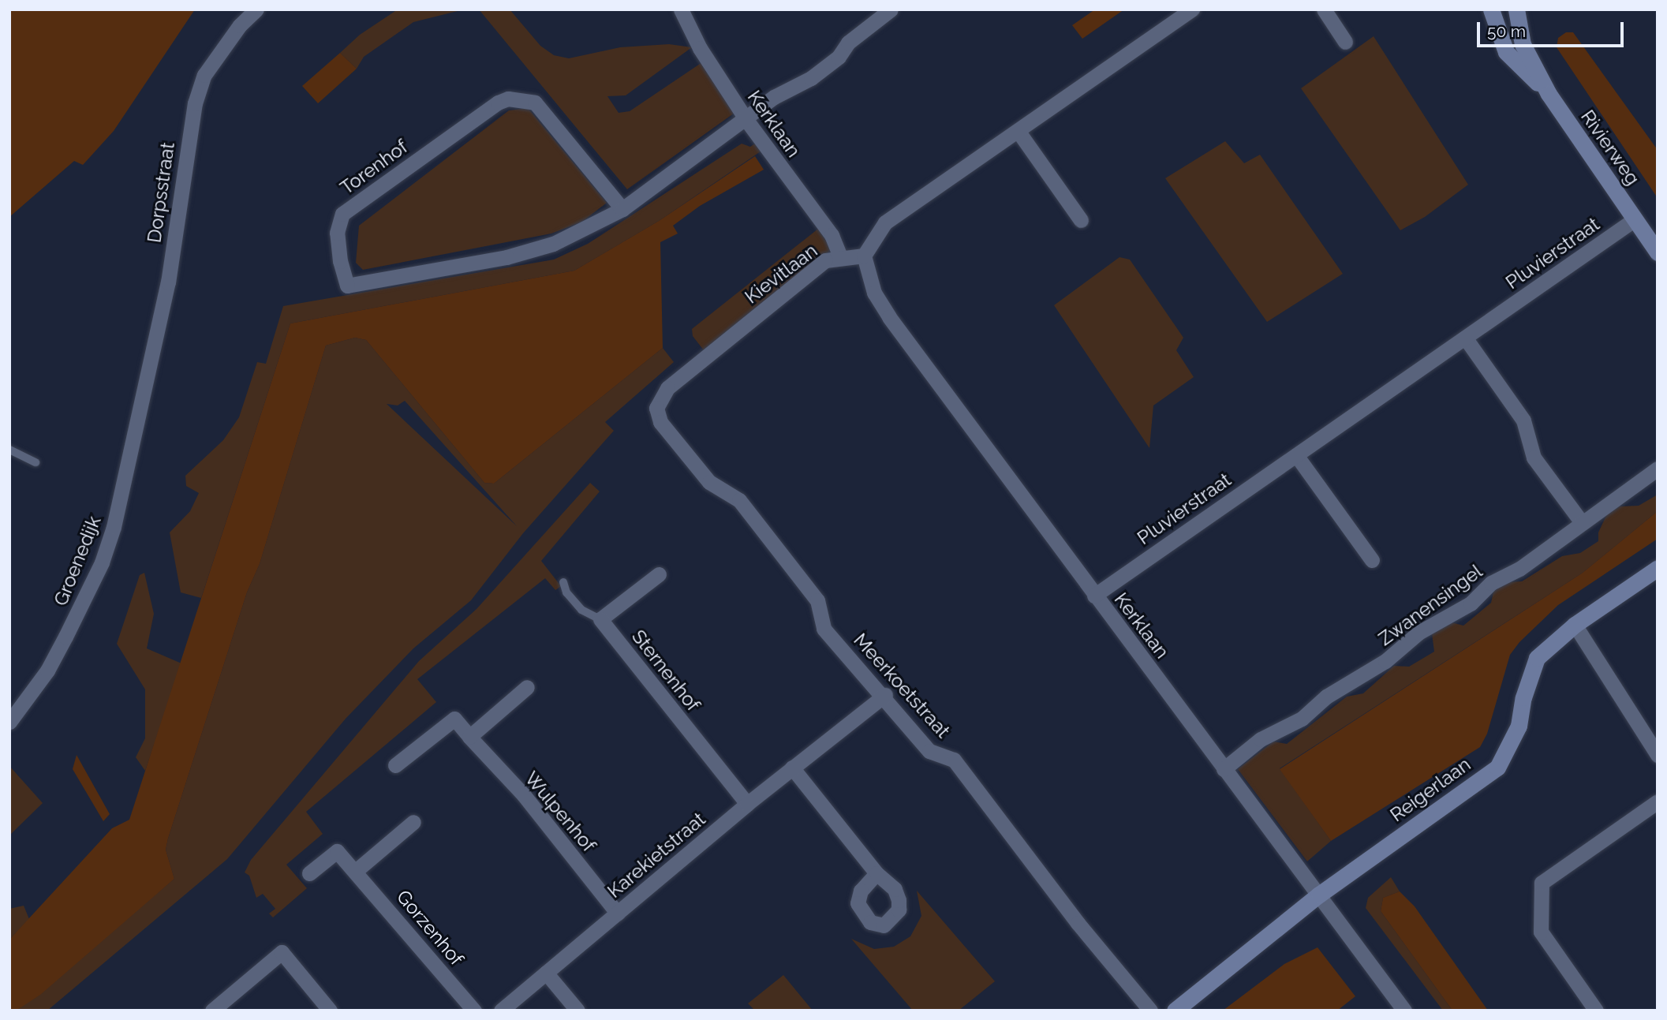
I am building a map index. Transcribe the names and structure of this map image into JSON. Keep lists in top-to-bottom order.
{
  "streets": {
    "street": [
      "Kerklaan",
      "Rivierweg",
      "Torenhof",
      "Dorpsstraat",
      "Pluvierstraat",
      "Kievitlaan",
      "Groenedijk",
      "Zwanensingel",
      "Sternenhof",
      "Meerkoetstraat",
      "Reigerlaan",
      "Wulpenhof",
      "Karekietstraat",
      "Gorzenhof"
    ]
  },
  "crossings": [
    ["Kerklaan", "Torenhof"],
    ["Kerklaan", "Pluvierstraat"],
    ["Kerklaan", "Kievitlaan"],
    ["Kerklaan", "Zwanensingel"],
    ["Kerklaan", "Reigerlaan"],
    ["Rivierweg", "Pluvierstraat"],
    ["Dorpsstraat", "Groenedijk"],
    ["Kievitlaan", "Meerkoetstraat"],
    ["Sternenhof", "Karekietstraat"],
    ["Meerkoetstraat", "Karekietstraat"],
    ["Wulpenhof", "Karekietstraat"]
  ],
  "scale_bar": "50 m"
}
